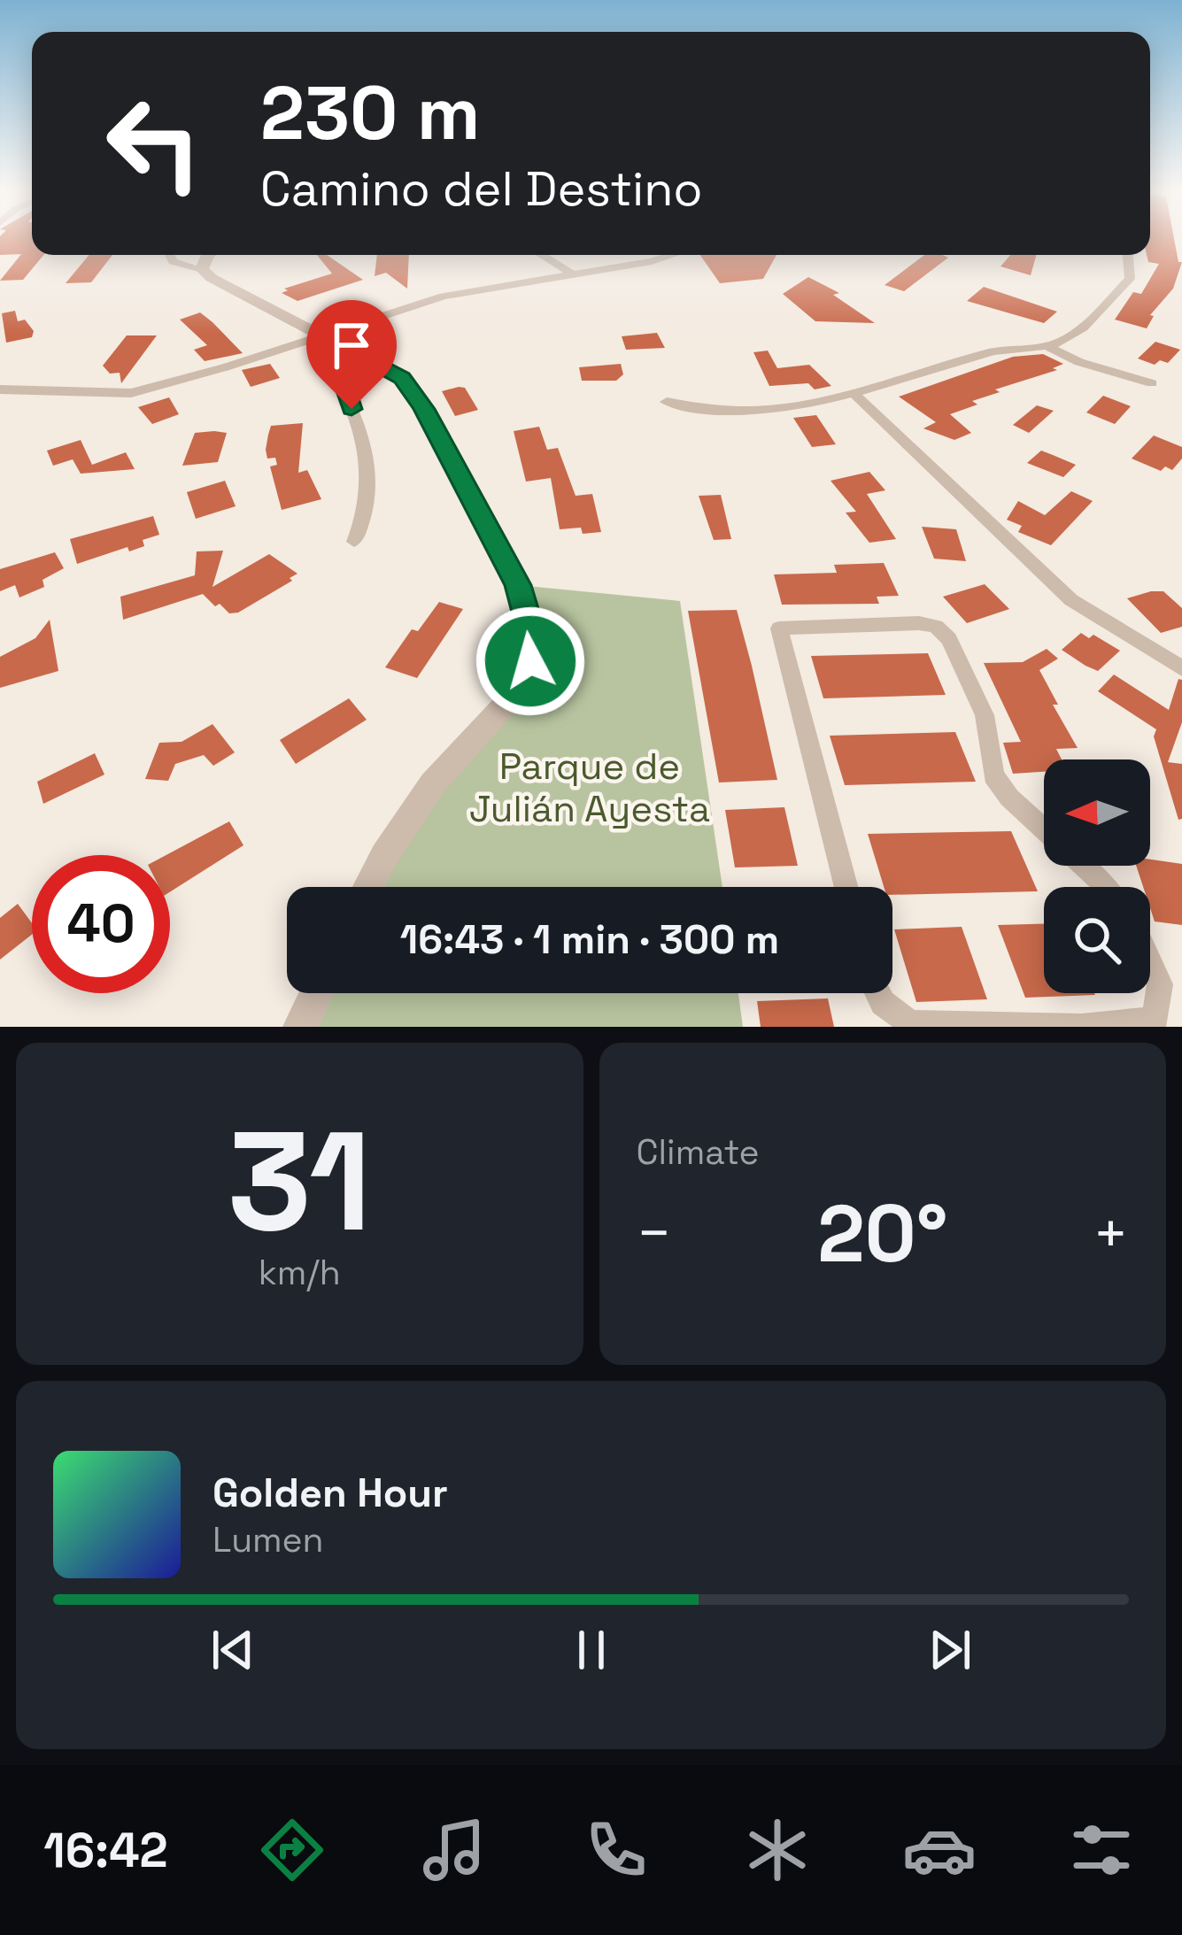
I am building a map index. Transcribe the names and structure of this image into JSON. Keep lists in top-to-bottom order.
{
  "parks": ["Parque de Julián Ayesta"],
  "north": "left",
  "page": {
    "turn": ["230 m", "Camino del Destino"],
    "limit": "40",
    "trip": "16:43 · 1 min · 300 m",
    "tile": [
      ["31", "km/h"],
      "Climate"
    ],
    "heat": ["−", "20°", "+"],
    "song": ["Golden Hour", "Lumen"],
    "tabs": "16:42"
  }
}
